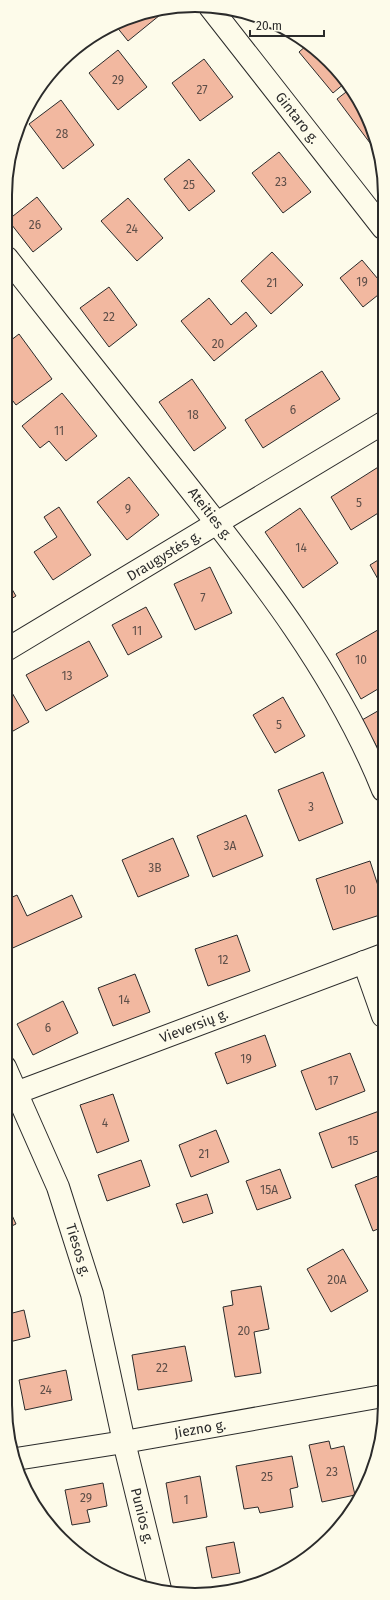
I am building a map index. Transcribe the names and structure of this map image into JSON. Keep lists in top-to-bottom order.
{
  "streets": {
    "street": [
      "Gintaro g.",
      "Ateities g.",
      "Draugystės g.",
      "Vieversių g.",
      "Tiesos g.",
      "Jiezno g.",
      "Punios g."
    ]
  },
  "crossings": [
    ["Ateities g.", "Draugystės g."],
    ["Tiesos g.", "Jiezno g."],
    ["Tiesos g.", "Punios g."],
    ["Jiezno g.", "Punios g."]
  ],
  "house_numbers": [
    "29",
    "27",
    "28",
    "23",
    "25",
    "26",
    "24",
    "19",
    "21",
    "22",
    "20",
    "6",
    "18",
    "11",
    "5",
    "9",
    "14",
    "7",
    "11",
    "10",
    "13",
    "5",
    "3",
    "3A",
    "3B",
    "10",
    "12",
    "14",
    "6",
    "19",
    "17",
    "4",
    "15",
    "21",
    "15A",
    "20A",
    "20",
    "22",
    "24",
    "23",
    "25",
    "29",
    "1"
  ],
  "scale_bar": "20 m"
}
